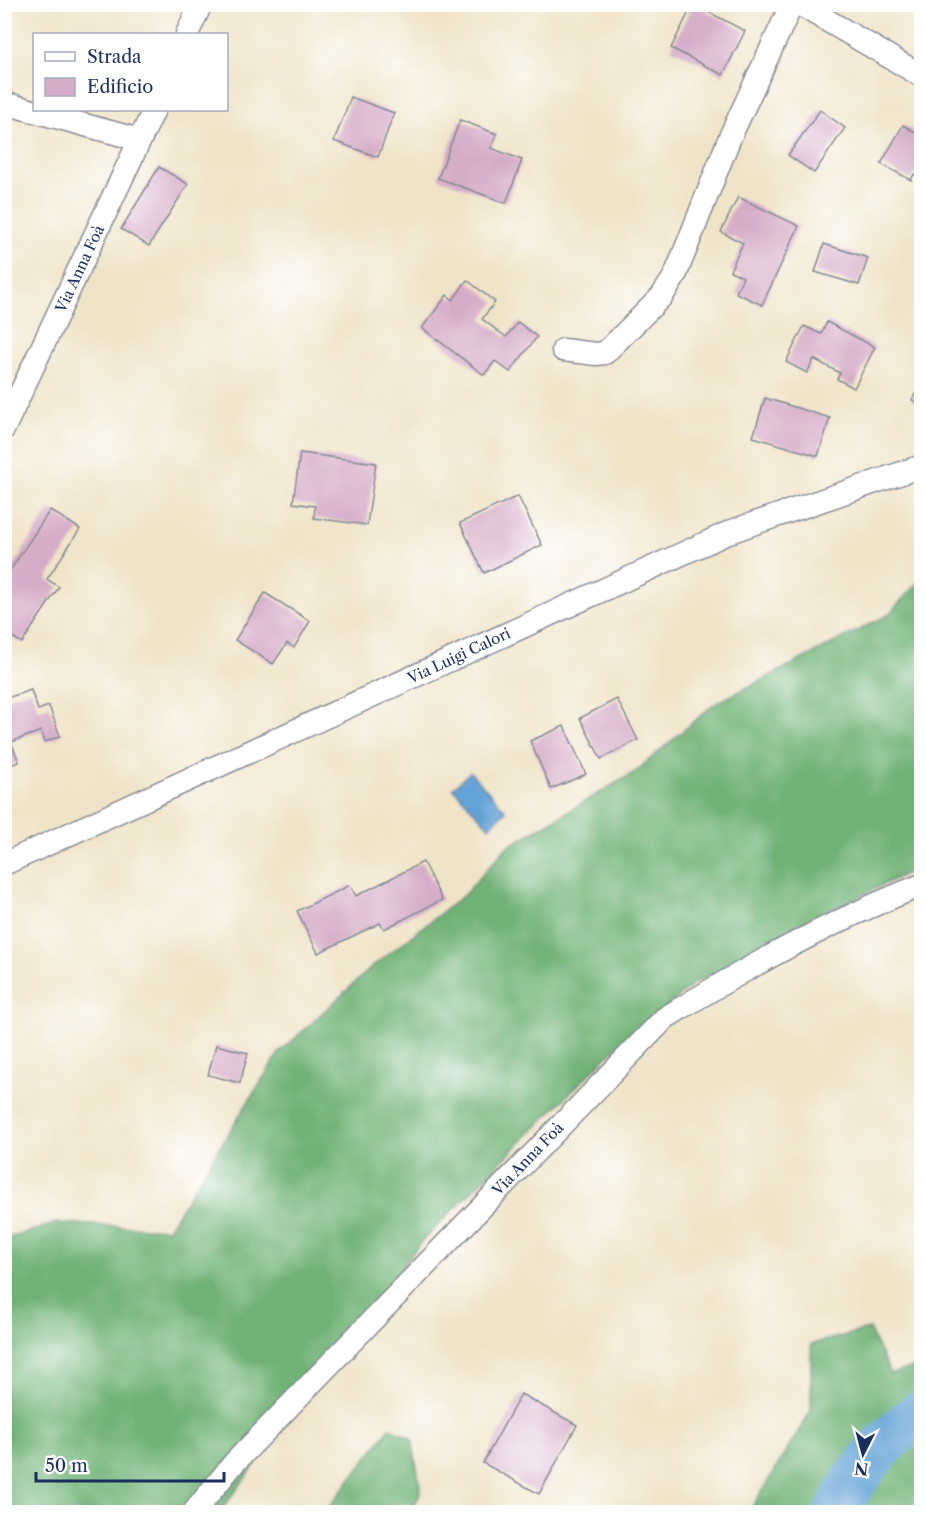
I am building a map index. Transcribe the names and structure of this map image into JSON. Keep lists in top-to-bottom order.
{
  "streets": {
    "street": ["Via Anna Foà", "Via Luigi Calori"]
  },
  "legend": ["Strada", "Edificio"],
  "scale_bar": "50 m",
  "north": "bottom"
}
